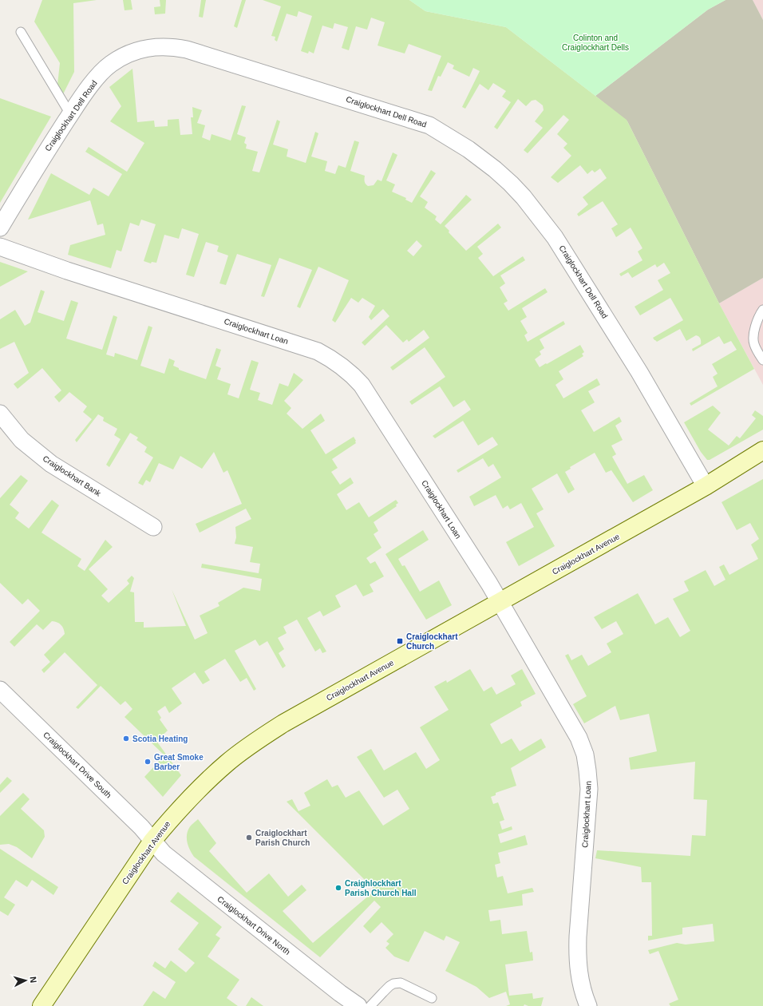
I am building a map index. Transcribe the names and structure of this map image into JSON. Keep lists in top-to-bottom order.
{
  "streets": {
    "street": [
      "Craiglockhart Dell Road",
      "Craiglockhart Loan",
      "Craiglockhart Bank",
      "Craiglockhart Avenue",
      "Craiglockhart Drive South",
      "Craiglockhart Drive North"
    ]
  },
  "crossings": [
    ["Craiglockhart Dell Road", "Craiglockhart Avenue"],
    ["Craiglockhart Loan", "Craiglockhart Avenue"],
    ["Craiglockhart Avenue", "Craiglockhart Drive South"],
    ["Craiglockhart Avenue", "Craiglockhart Drive North"],
    ["Craiglockhart Drive South", "Craiglockhart Drive North"]
  ],
  "parks": ["Colinton and Craiglockhart Dells"],
  "places": {
    "transit": ["Craiglockhart Church"],
    "other": [
      "Scotia Heating",
      "Great Smoke Barber",
      "Craiglockhart Parish Church",
      "Craighlockhart Parish Church Hall"
    ]
  },
  "north": "right"
}
